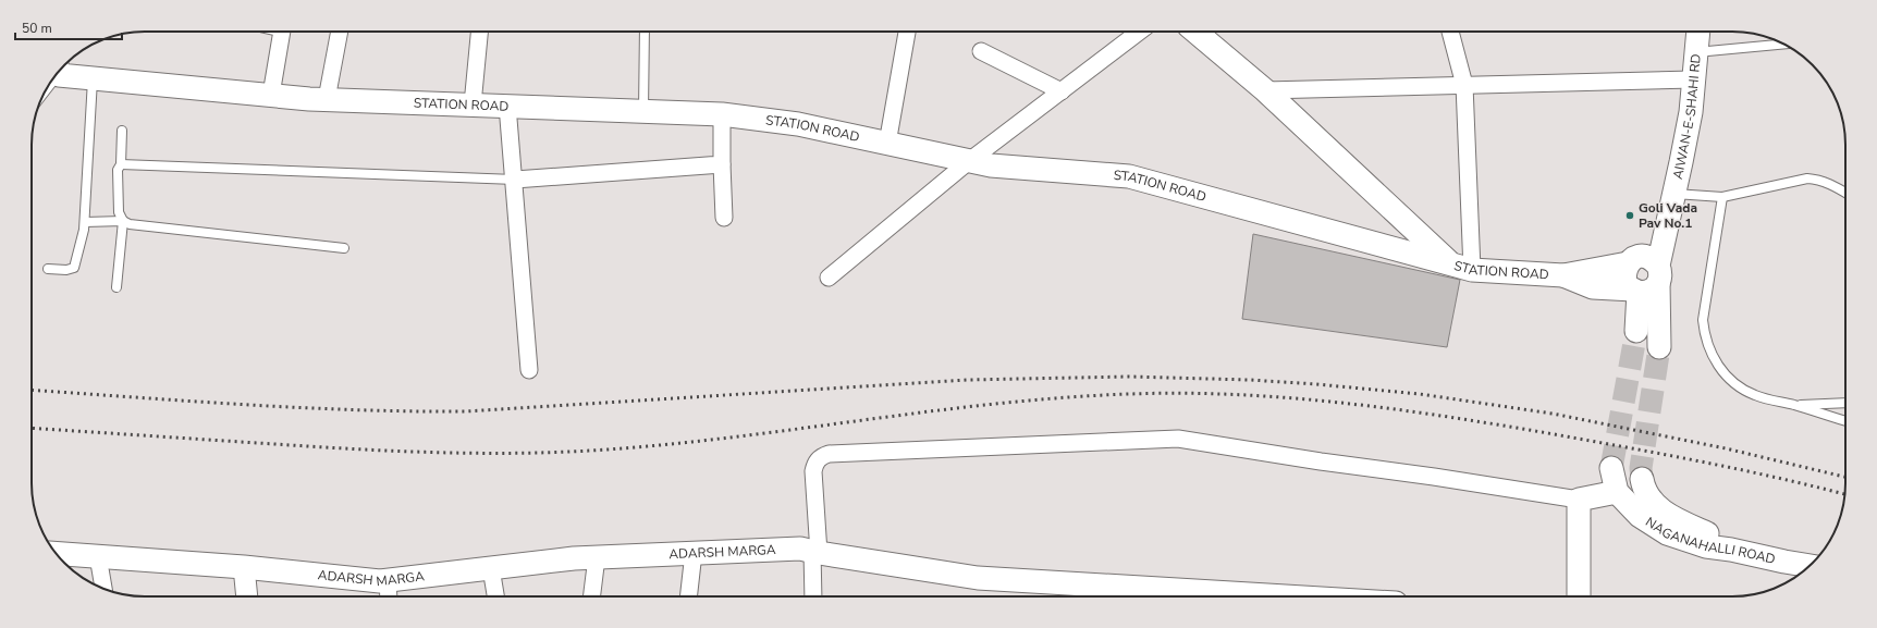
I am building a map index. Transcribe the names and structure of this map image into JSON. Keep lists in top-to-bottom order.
{
  "streets": {
    "main road": [
      "STATION ROAD",
      "AIWAN-E-SHAHI RD",
      "NAGANAHALLI ROAD",
      "ADARSH MARGA"
    ]
  },
  "places": ["Goli Vada Pav No.1"],
  "scale_bar": "50 m"
}
